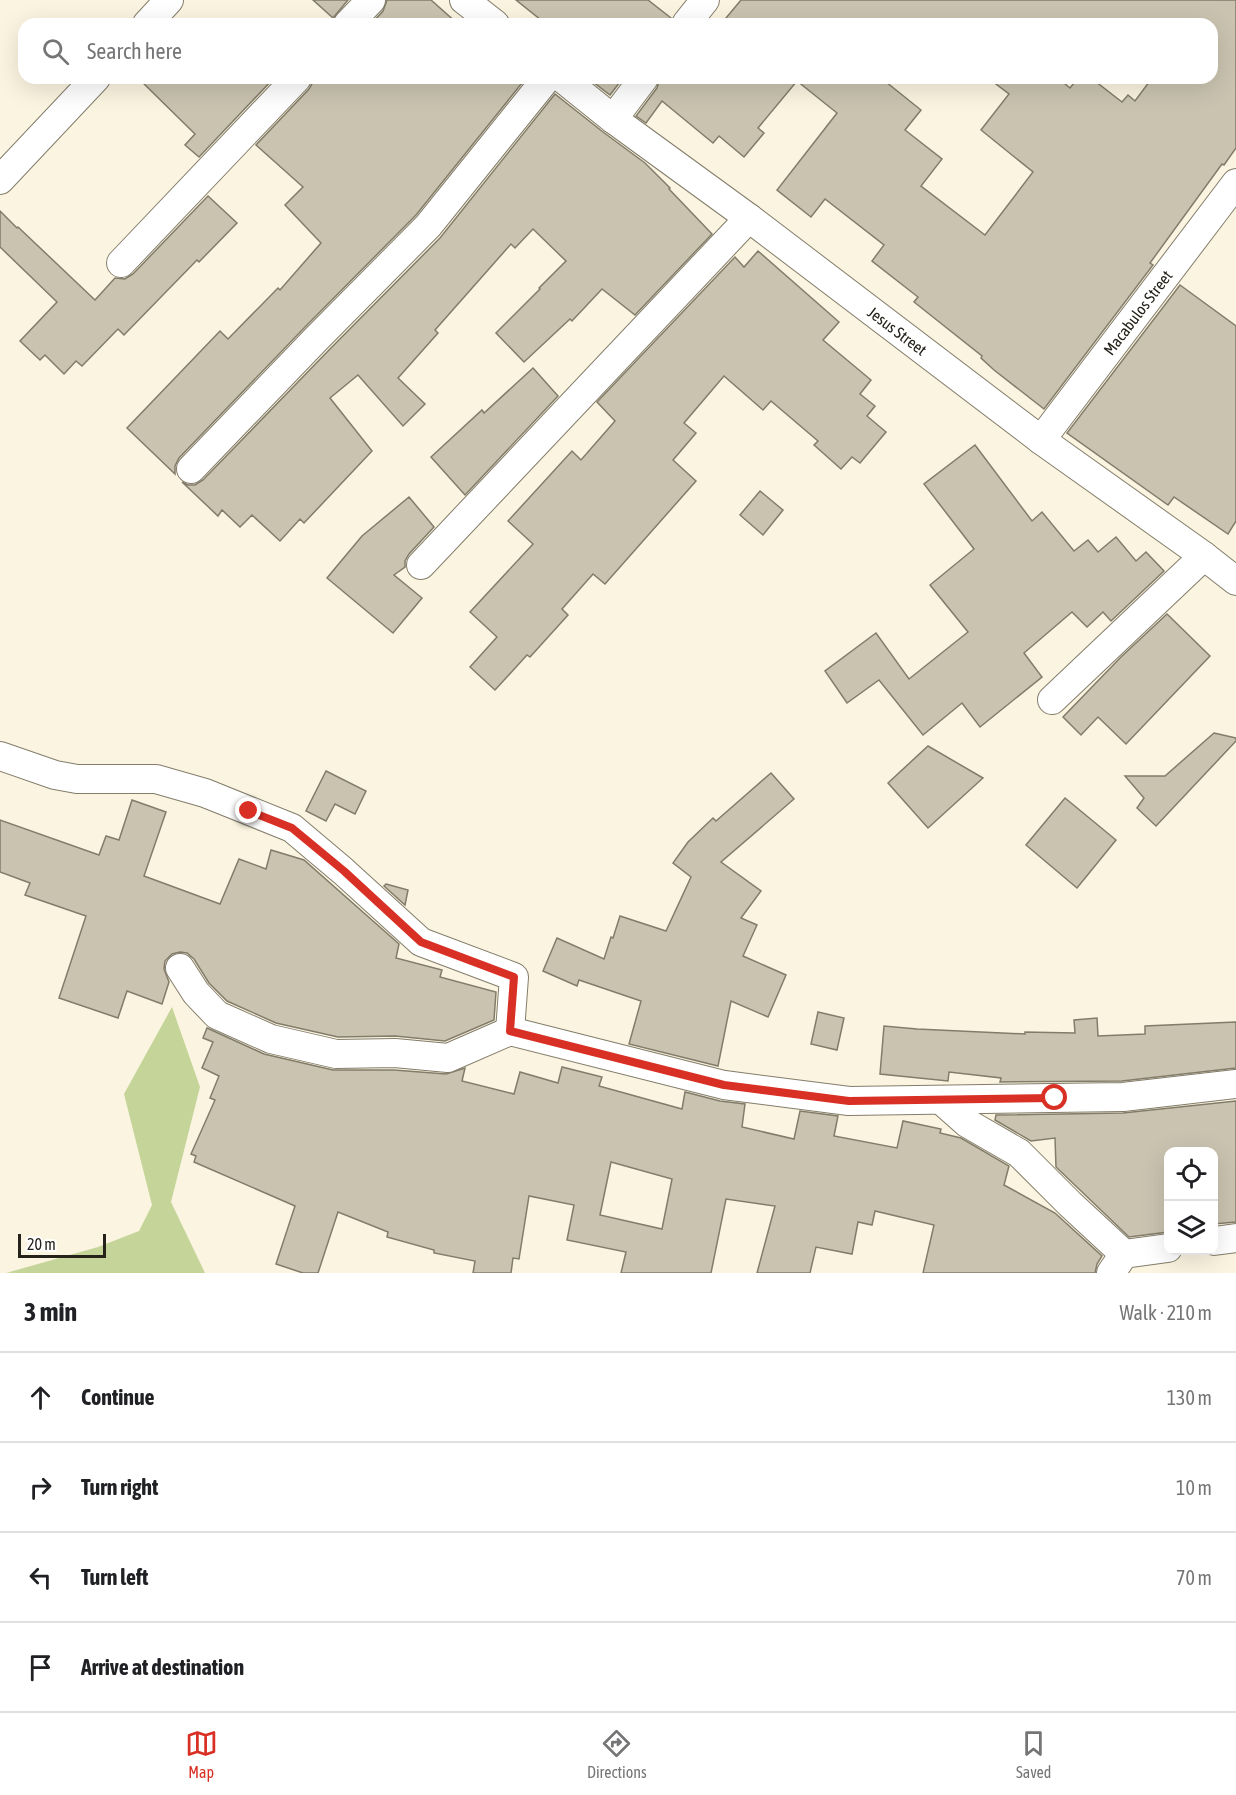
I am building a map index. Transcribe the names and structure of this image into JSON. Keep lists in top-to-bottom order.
{
  "streets": {
    "street": ["Macabulos Street", "Jesus Street"]
  },
  "crossings": [
    ["Macabulos Street", "Jesus Street"]
  ],
  "scale_bar": "20 m",
  "page": {
    "search": "Search here",
    "scale": "20 m",
    "heading": ["3 min", "Walk · 210 m"],
    "list": [
      ["Continue", "130 m"],
      ["Turn right", "10 m"],
      ["Turn left", "70 m"],
      "Arrive at destination"
    ],
    "nav": ["Map", "Directions", "Saved"]
  }
}
